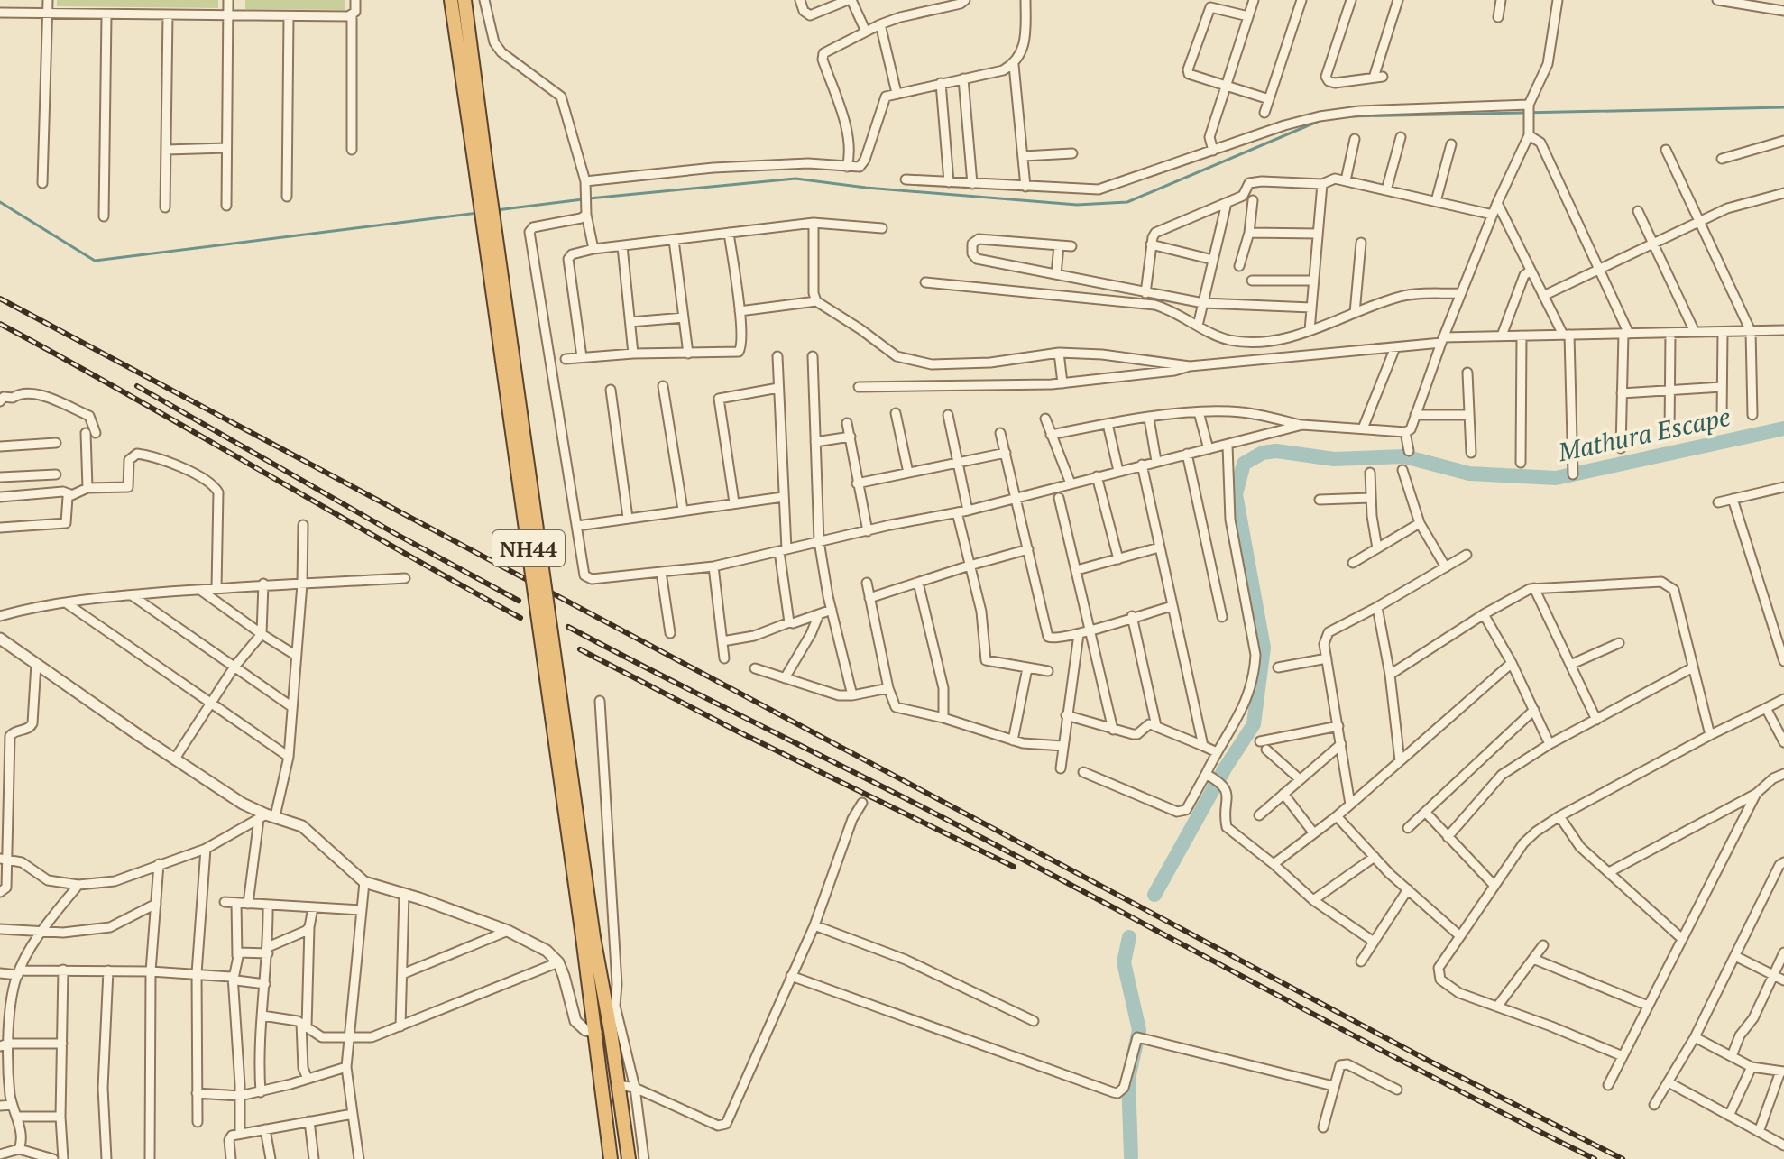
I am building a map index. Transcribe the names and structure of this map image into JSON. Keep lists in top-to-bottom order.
{
  "streets": {
    "highway": ["NH44"]
  },
  "water": ["Mathura Escape"]
}
